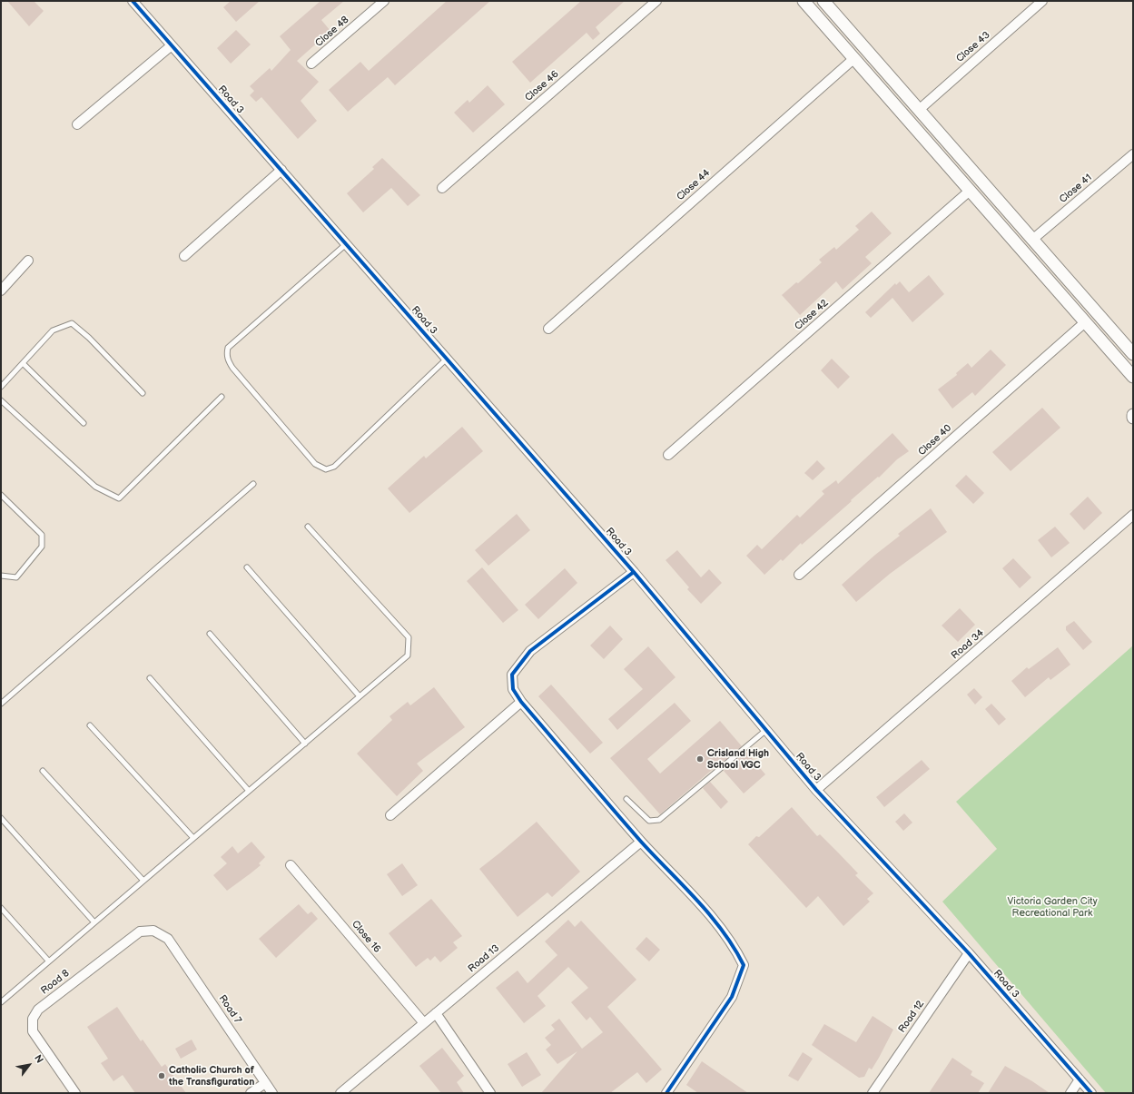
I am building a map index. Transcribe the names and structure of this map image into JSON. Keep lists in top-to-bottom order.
{
  "streets": {
    "street": [
      "Close 48",
      "Close 43",
      "Close 46",
      "Road 3",
      "Close 44",
      "Close 41",
      "Close 42",
      "Close 40",
      "Road 34",
      "Close 16",
      "Road 13",
      "Road 8",
      "Road 7",
      "Road 12"
    ]
  },
  "crossings": [
    ["Road 3", "Road 34"],
    ["Road 3", "Road 12"],
    ["Close 16", "Road 13"],
    ["Road 8", "Road 7"]
  ],
  "parks": ["Victoria Garden City Recreational Park"],
  "places": ["Crisland High School VGC", "Catholic Church of the Transfiguration"],
  "north": "top right"
}
